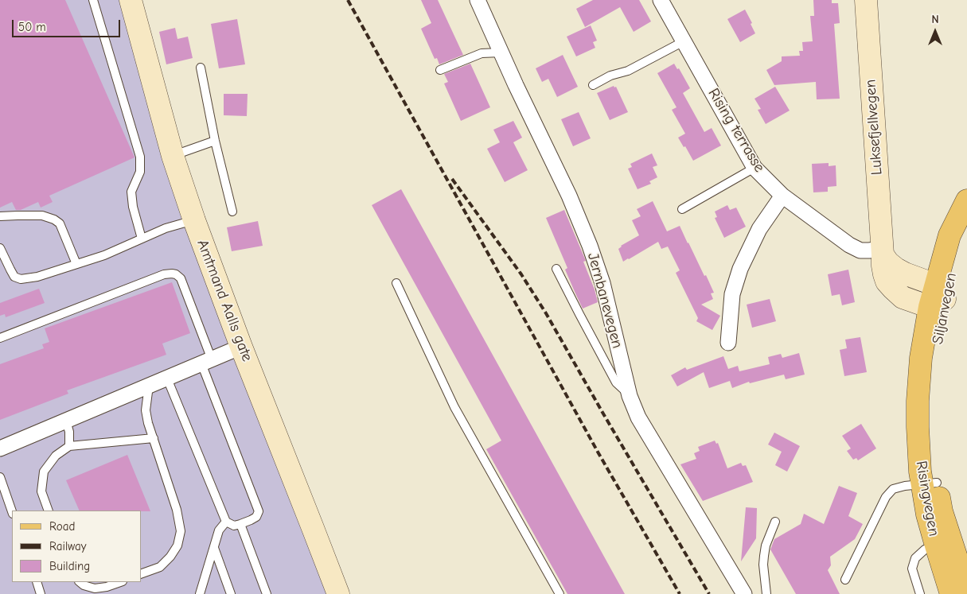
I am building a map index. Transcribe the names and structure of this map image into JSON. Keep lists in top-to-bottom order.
{
  "streets": {
    "main road": [
      "Luksefjellvegen",
      "Amtmand Aalls gate",
      "Siljanvegen",
      "Risingvegen"
    ],
    "street": ["Rising terrasse", "Jernbanevegen"]
  },
  "crossings": [
    ["Luksefjellvegen", "Rising terrasse"],
    ["Siljanvegen", "Risingvegen"]
  ],
  "legend": ["Road", "Railway", "Building"],
  "scale_bar": "50 m",
  "north": "top"
}
